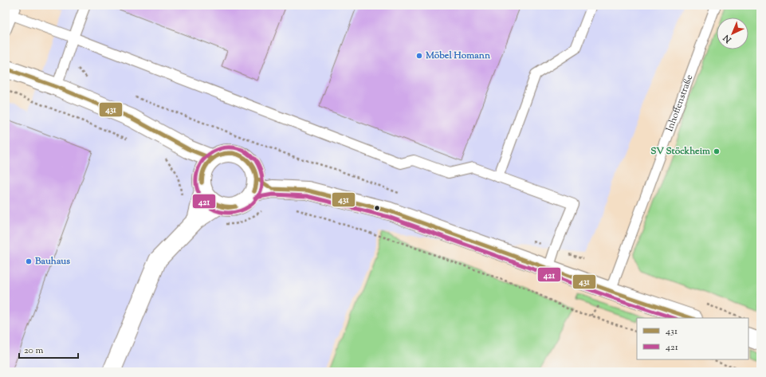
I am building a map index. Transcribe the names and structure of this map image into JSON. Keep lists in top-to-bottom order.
{
  "streets": {
    "lane": ["Inhoffenstraße"]
  },
  "places": ["Möbel Homann", "SV Stöckheim", "Bauhaus"],
  "lines": ["transit line 431", "transit line 421"],
  "legend": ["431", "421"],
  "scale_bar": "20 m",
  "north": "bottom left"
}
